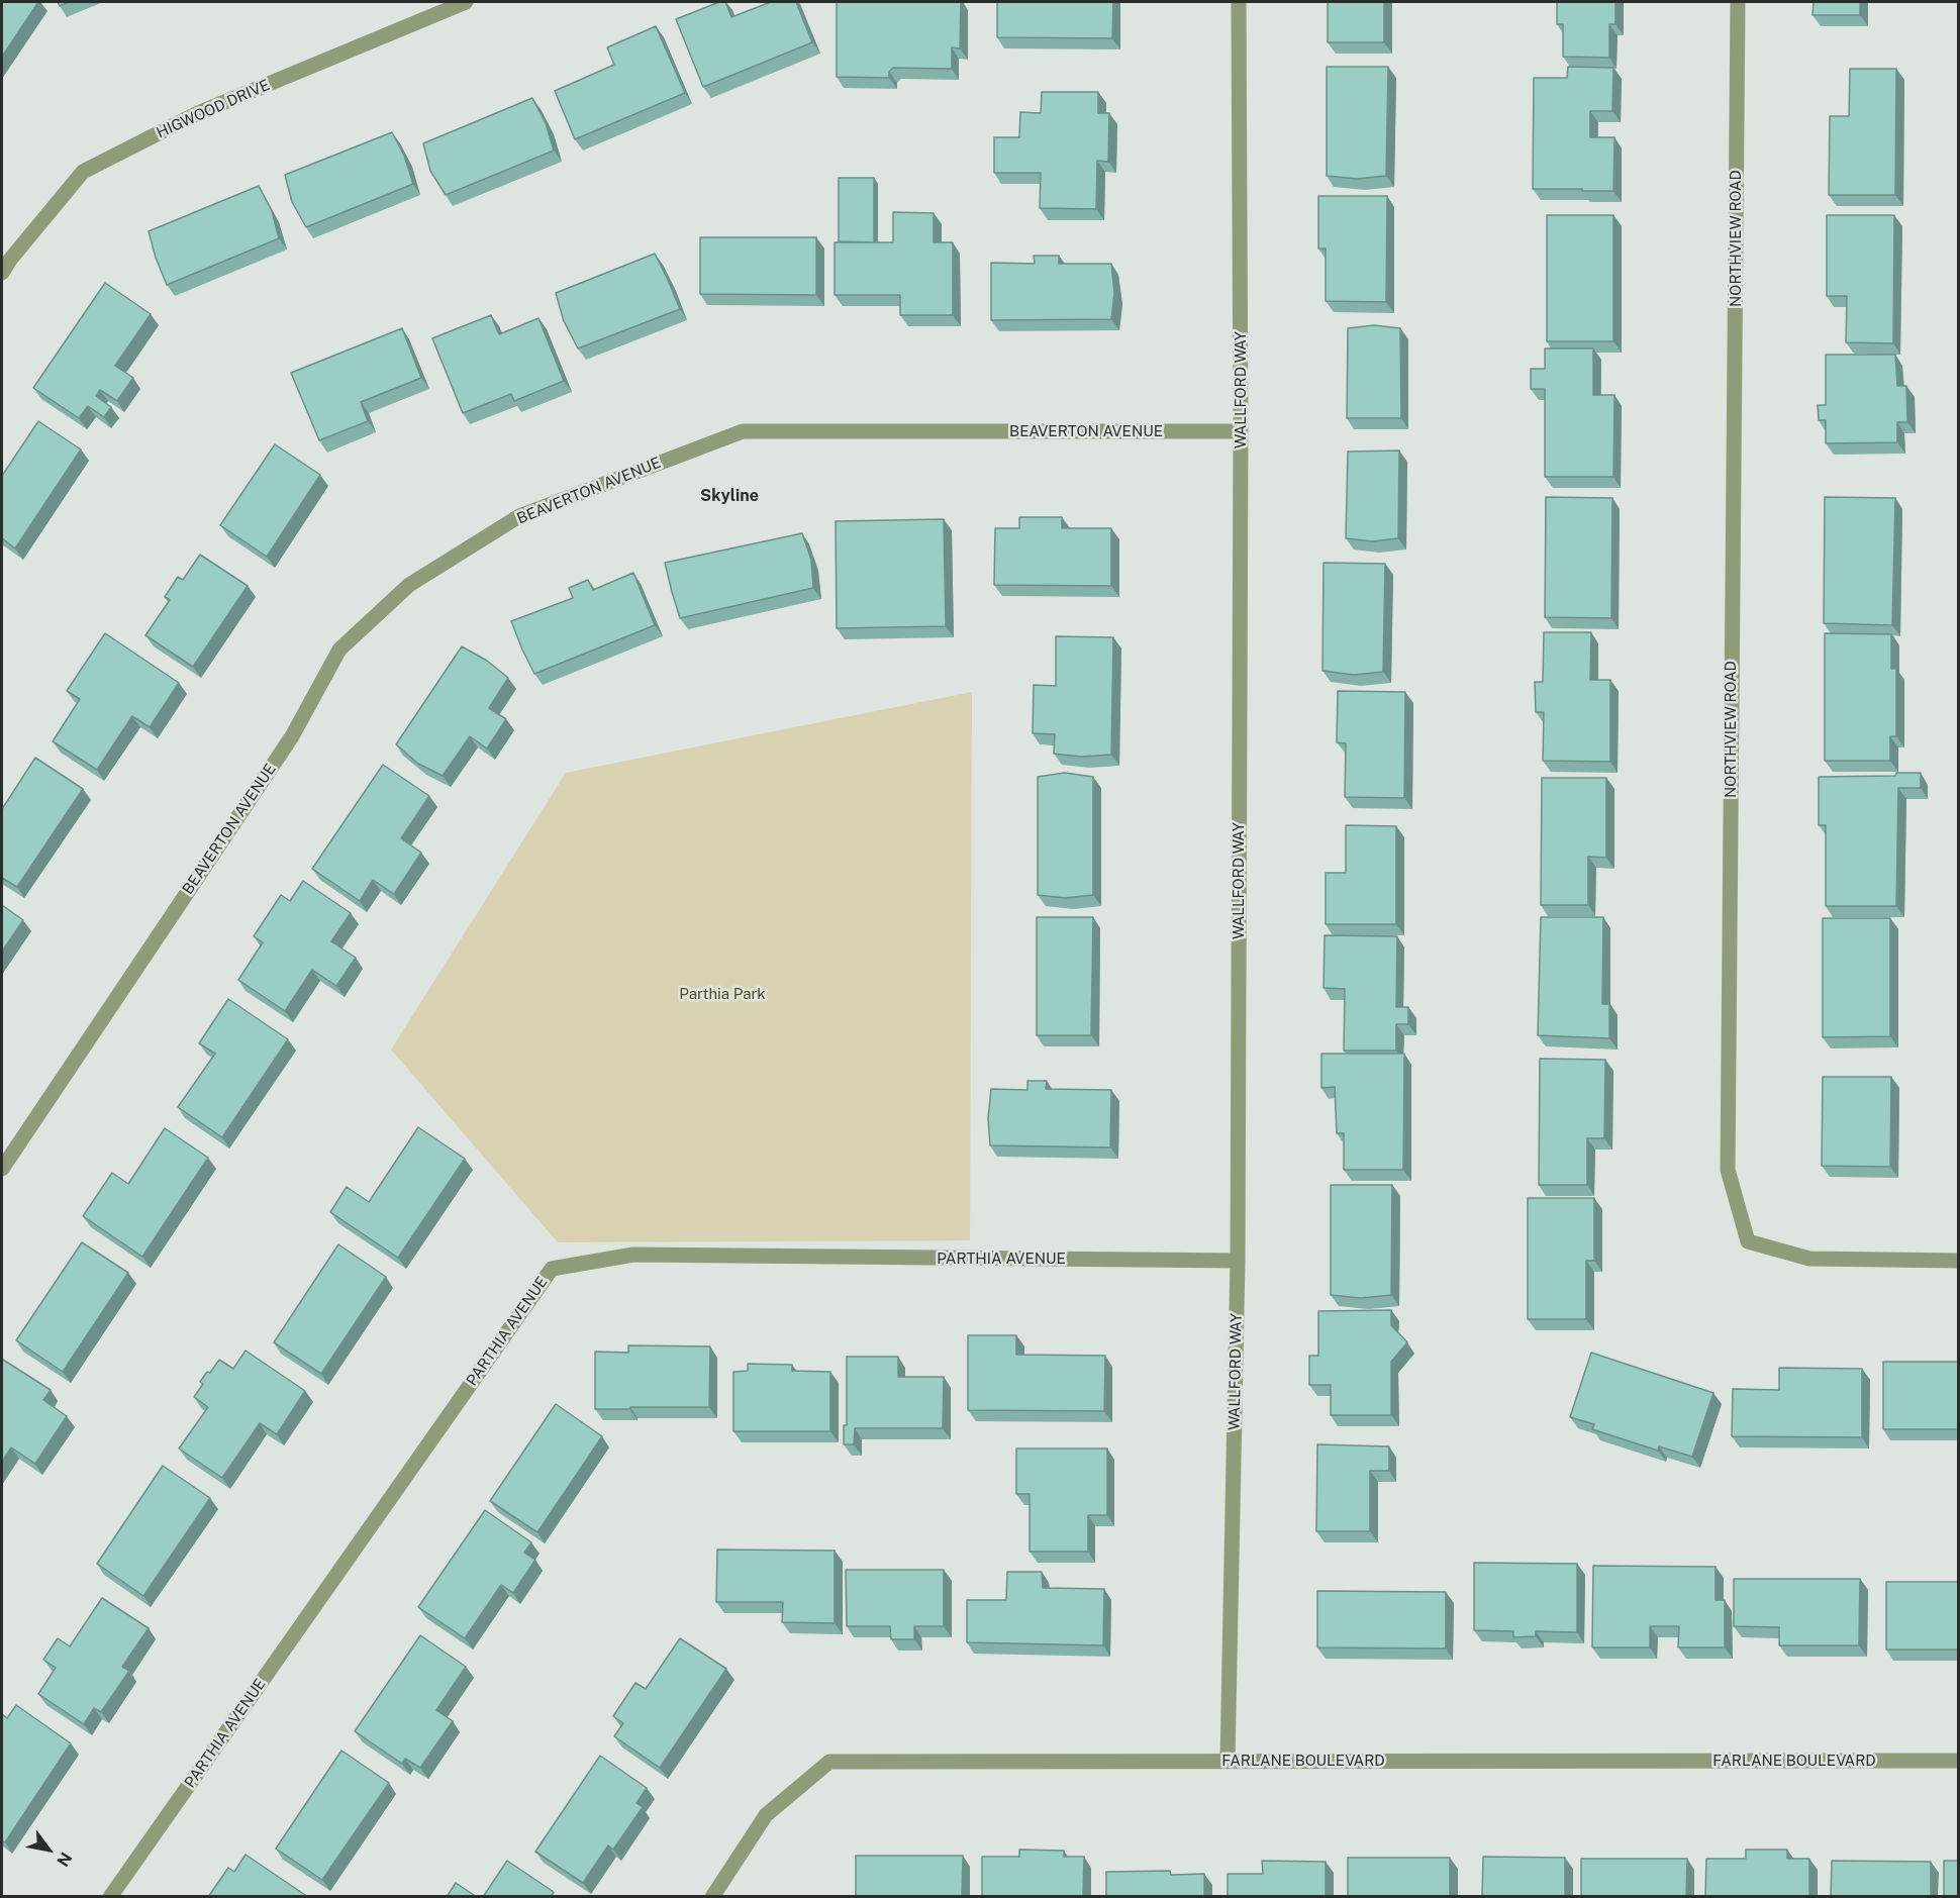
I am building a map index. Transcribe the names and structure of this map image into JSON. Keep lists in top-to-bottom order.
{
  "streets": {
    "street": [
      "HIGWOOD DRIVE",
      "NORTHVIEW ROAD",
      "WALLFORD WAY",
      "BEAVERTON AVENUE",
      "PARTHIA AVENUE",
      "FARLANE BOULEVARD"
    ]
  },
  "crossings": [
    ["WALLFORD WAY", "BEAVERTON AVENUE"],
    ["WALLFORD WAY", "PARTHIA AVENUE"],
    ["WALLFORD WAY", "FARLANE BOULEVARD"]
  ],
  "districts": ["Skyline"],
  "parks": ["Parthia Park"],
  "north": "bottom right"
}
